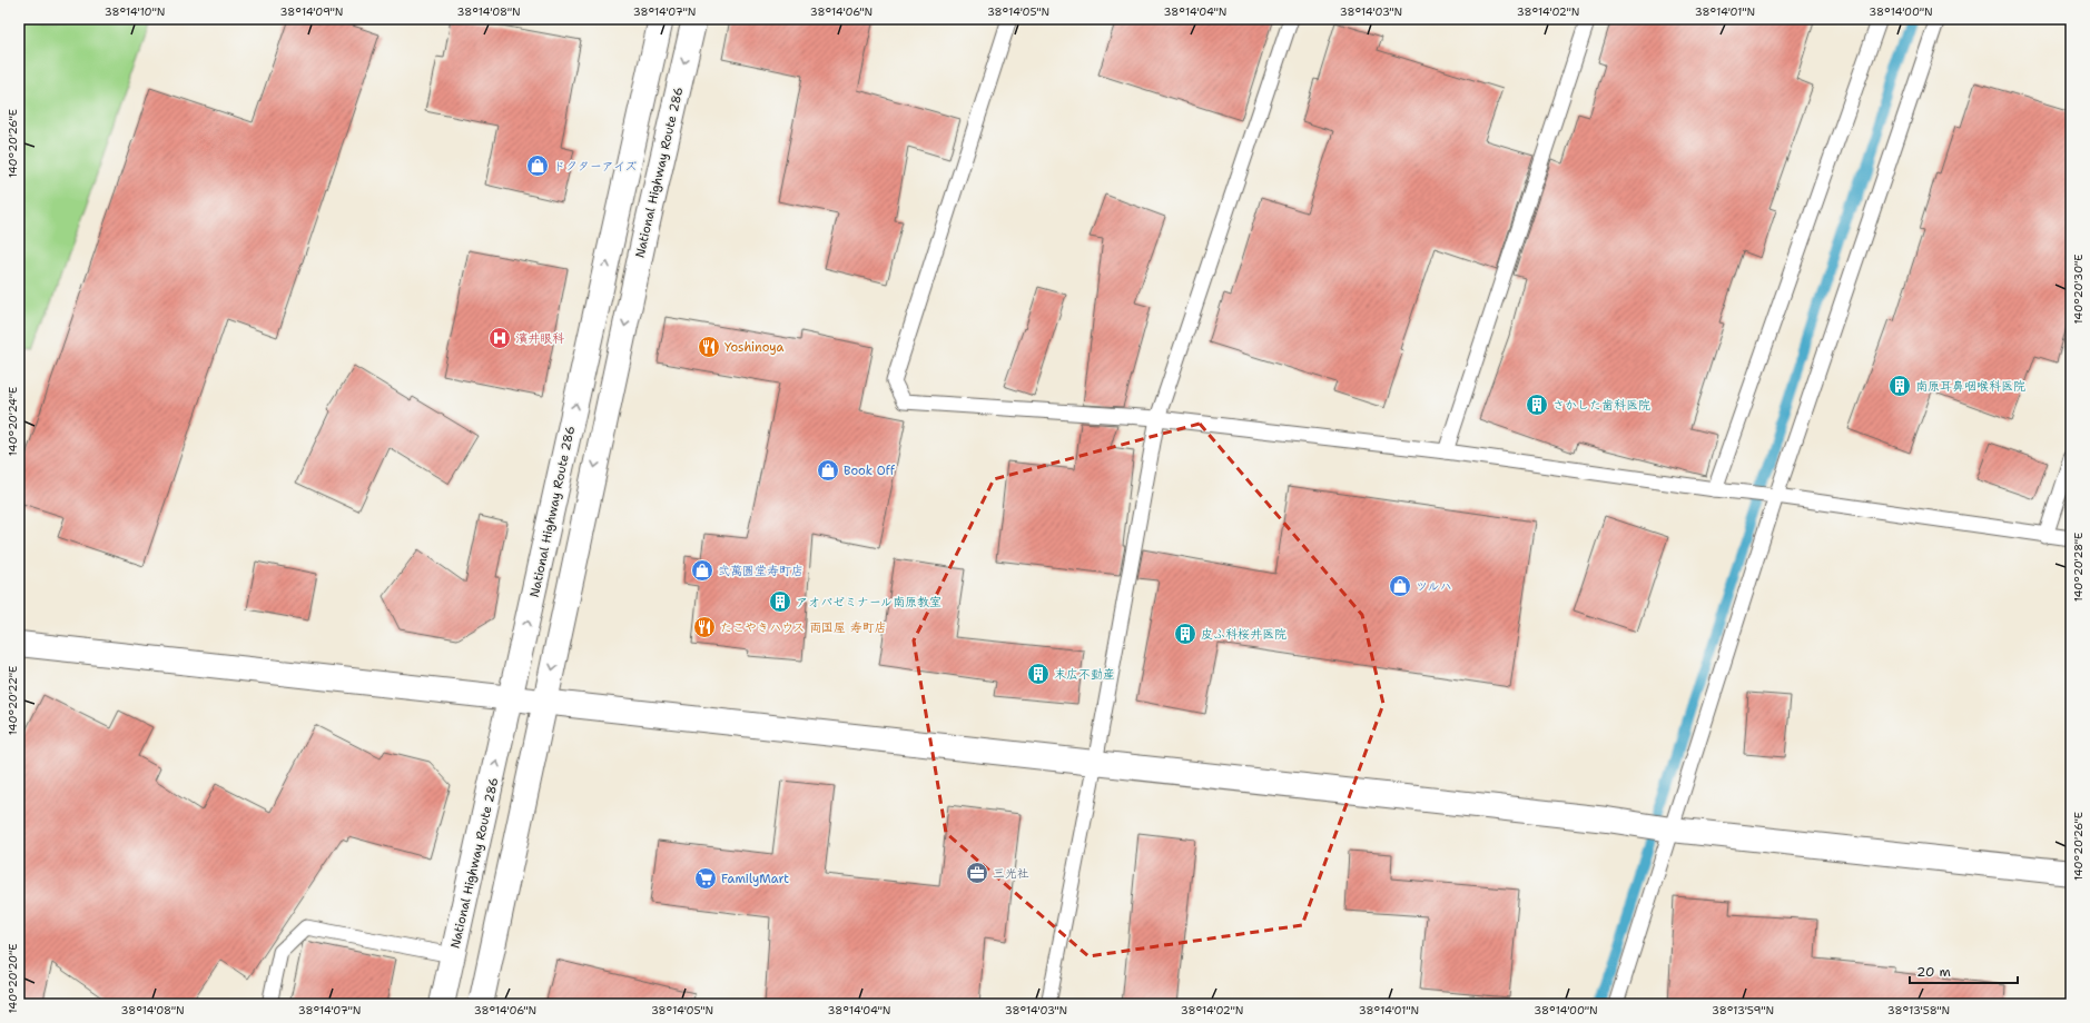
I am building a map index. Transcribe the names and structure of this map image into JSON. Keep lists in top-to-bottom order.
{
  "streets": {
    "main road": ["National Highway Route 286"]
  },
  "places": {
    "shop": [
      "ドクターアイズ",
      "Book Off",
      "弐萬圓堂寿町店",
      "ツルハ"
    ],
    "hospital": ["濱井眼科"],
    "restaurant": ["Yoshinoya", "たこやきハウス 両国屋 寿町店"],
    "building": [
      "南原耳鼻咽喉科医院",
      "さかした歯科医院",
      "アオバゼミナール南原教室",
      "皮ふ科桜井医院",
      "末広不動産"
    ],
    "office": ["三光社"],
    "supermarket": ["FamilyMart"]
  },
  "scale_bar": "20 m",
  "coordinates": [
    "38°14'10\"N",
    "38°14'09\"N",
    "38°14'08\"N",
    "38°14'07\"N",
    "38°14'06\"N",
    "38°14'05\"N",
    "38°14'04\"N",
    "38°14'03\"N",
    "38°14'02\"N",
    "38°14'01\"N",
    "38°14'00\"N",
    "140°20'26\"E",
    "140°20'30\"E",
    "140°20'24\"E",
    "140°20'28\"E",
    "140°20'22\"E",
    "140°20'20\"E",
    "38°13'59\"N",
    "38°13'58\"N"
  ]
}
